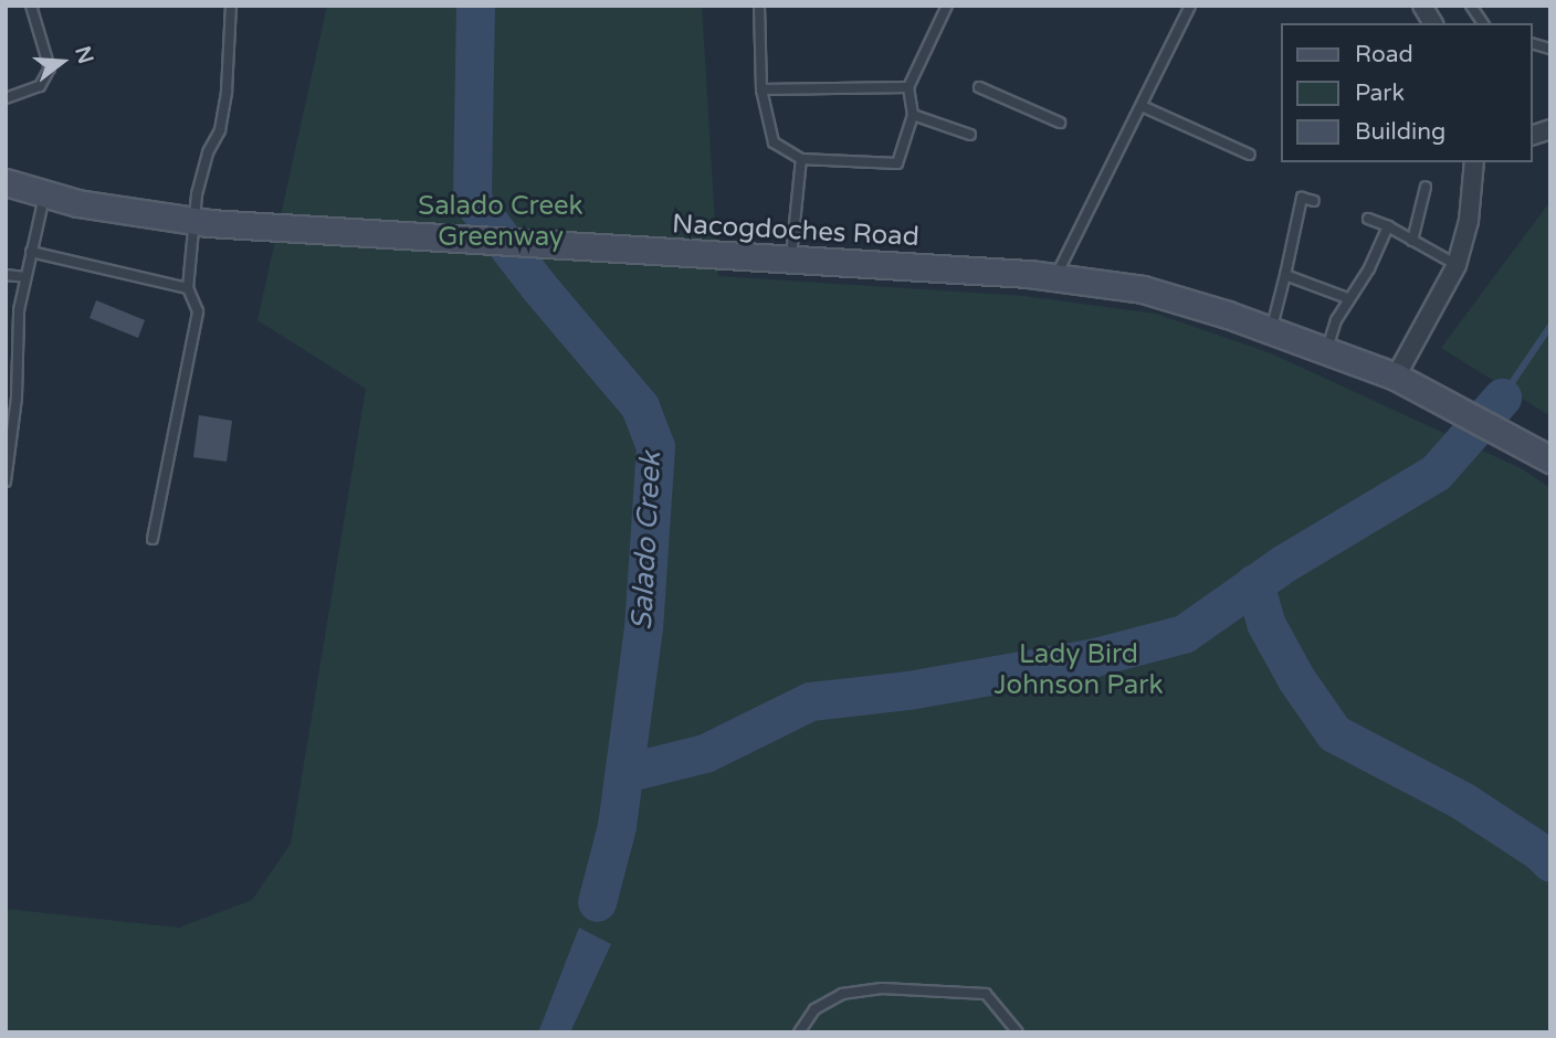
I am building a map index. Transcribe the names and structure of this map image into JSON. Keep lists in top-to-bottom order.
{
  "streets": {
    "main road": ["Nacogdoches Road"]
  },
  "water": ["Salado Creek"],
  "parks": ["Salado Creek Greenway", "Lady Bird Johnson Park"],
  "legend": ["Road", "Park", "Building"],
  "north": "right"
}
